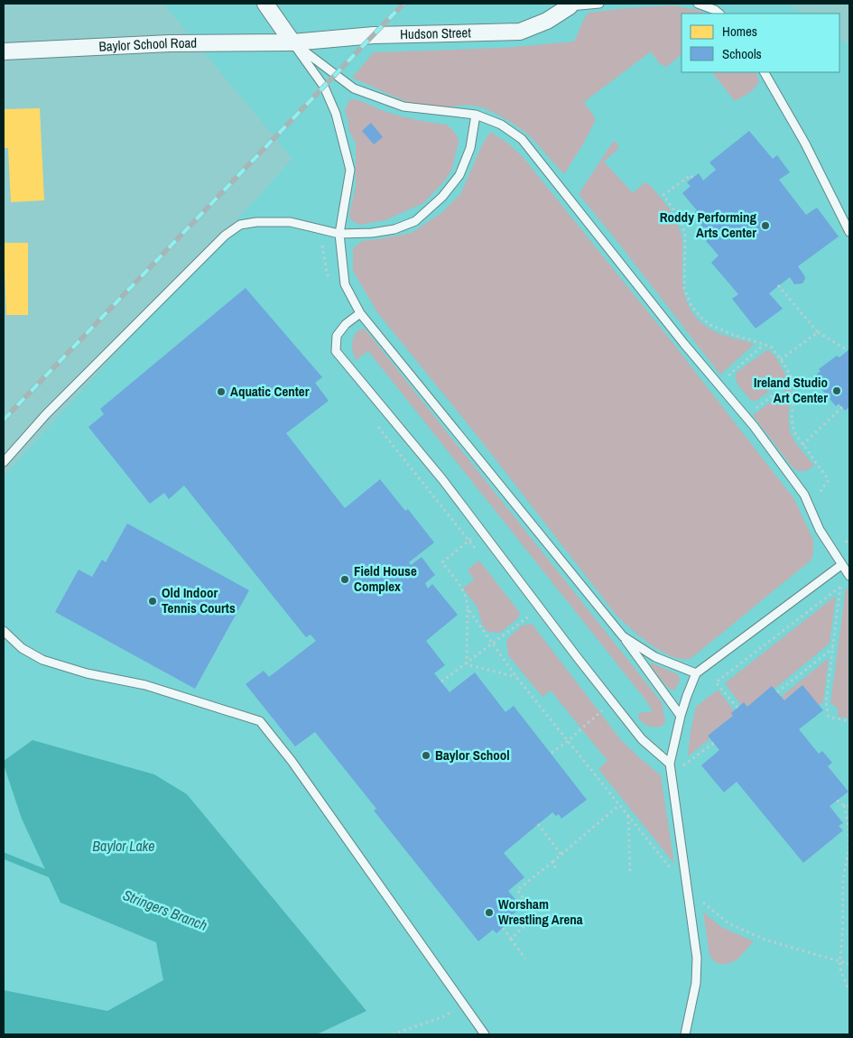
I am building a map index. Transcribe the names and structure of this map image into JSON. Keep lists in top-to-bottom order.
{
  "streets": {
    "street": ["Hudson Street", "Baylor School Road"]
  },
  "crossings": [
    ["Hudson Street", "Baylor School Road"]
  ],
  "water": ["Baylor Lake", "Stringers Branch"],
  "places": [
    "Roddy Performing Arts Center",
    "Ireland Studio Art Center",
    "Aquatic Center",
    "Field House Complex",
    "Old Indoor Tennis Courts",
    "Baylor School",
    "Worsham Wrestling Arena"
  ],
  "legend": ["Homes", "Schools"]
}
